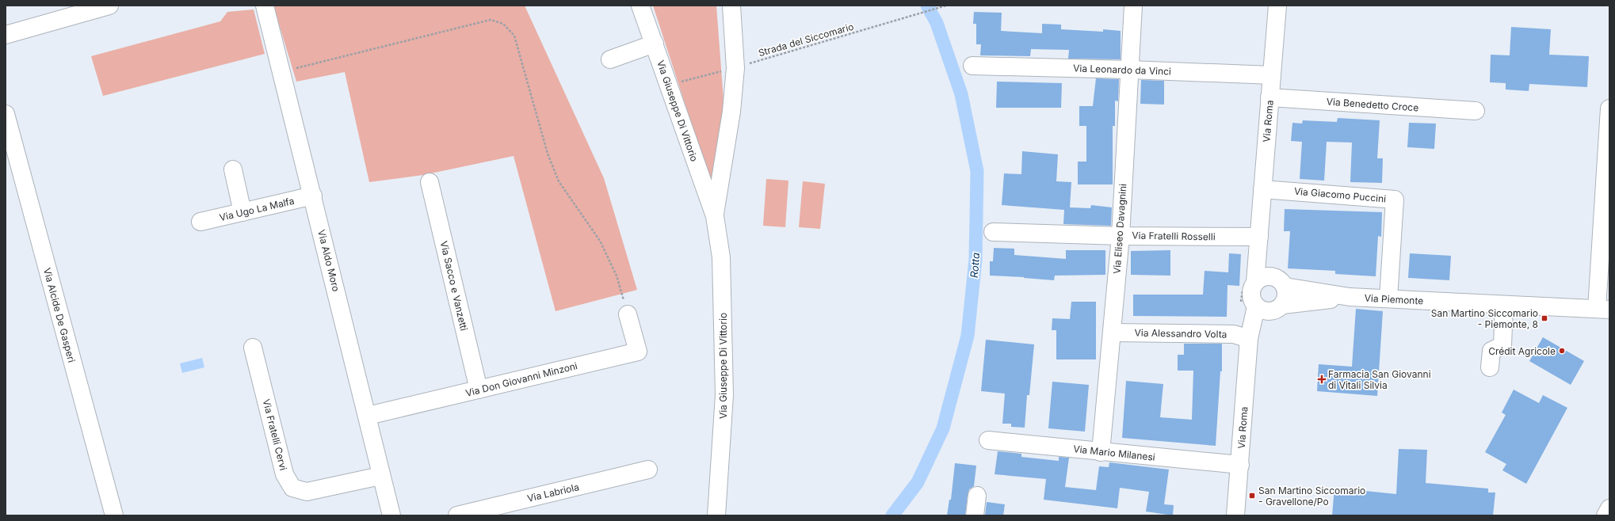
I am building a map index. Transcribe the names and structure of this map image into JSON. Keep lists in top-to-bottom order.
{
  "streets": {
    "street": [
      "Via Leonardo da Vinci",
      "Via Benedetto Croce",
      "Via Giuseppe Di Vittorio",
      "Via Roma",
      "Via Giacomo Puccini",
      "Via Ugo La Malfa",
      "Via Eliseo Davagnini",
      "Via Fratelli Rosselli",
      "Via Aldo Moro",
      "Via Sacco e Vanzetti",
      "Via Piemonte",
      "Via Alcide De Gasperi",
      "Via Alessandro Volta",
      "Via Don Giovanni Minzoni",
      "Via Fratelli Cervi",
      "Via Mario Milanesi",
      "Via Labriola"
    ],
    "path": ["Strada del Siccomario"]
  },
  "crossings": [
    ["Strada del Siccomario", "Via Giuseppe Di Vittorio"],
    ["Via Leonardo da Vinci", "Via Roma"],
    ["Via Leonardo da Vinci", "Via Eliseo Davagnini"],
    ["Via Benedetto Croce", "Via Roma"],
    ["Via Roma", "Via Giacomo Puccini"],
    ["Via Roma", "Via Fratelli Rosselli"],
    ["Via Roma", "Via Piemonte"],
    ["Via Roma", "Via Alessandro Volta"],
    ["Via Roma", "Via Mario Milanesi"],
    ["Via Giacomo Puccini", "Via Piemonte"],
    ["Via Ugo La Malfa", "Via Aldo Moro"],
    ["Via Eliseo Davagnini", "Via Fratelli Rosselli"],
    ["Via Eliseo Davagnini", "Via Alessandro Volta"],
    ["Via Eliseo Davagnini", "Via Mario Milanesi"],
    ["Via Aldo Moro", "Via Don Giovanni Minzoni"],
    ["Via Aldo Moro", "Via Fratelli Cervi"],
    ["Via Sacco e Vanzetti", "Via Don Giovanni Minzoni"]
  ],
  "water": ["Rotta"],
  "places": {
    "transit": ["San Martino Siccomario - Piemonte, 8", "San Martino Siccomario - Gravellone/Po"],
    "other": ["Crédit Agricole"],
    "health": ["Farmacia San Giovanni di Vitali Silvia"]
  }
}
